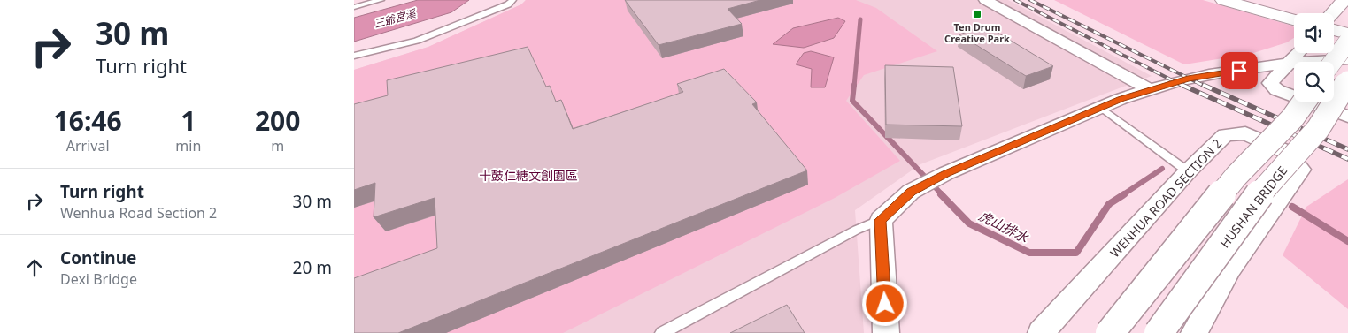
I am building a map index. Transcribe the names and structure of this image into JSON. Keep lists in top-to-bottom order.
{
  "streets": {
    "street": ["WENHUA ROAD SECTION 2", "HUSHAN BRIDGE"]
  },
  "water": ["三爺宮溪", "虎山排水"],
  "parks": ["十鼓仁糖文創園區"],
  "places": {
    "transit": ["Ten Drum Creative Park"]
  },
  "page": {
    "turn": ["30 m", "Turn right"],
    "eta": [
      "16:46",
      "Arrival",
      "1",
      "min",
      "200",
      "m"
    ],
    "list": [
      {
        "name": "Turn right",
        "note": "Wenhua Road Section 2",
        "value": "30 m"
      },
      {
        "name": "Continue",
        "note": "Dexi Bridge",
        "value": "20 m"
      }
    ]
  }
}
